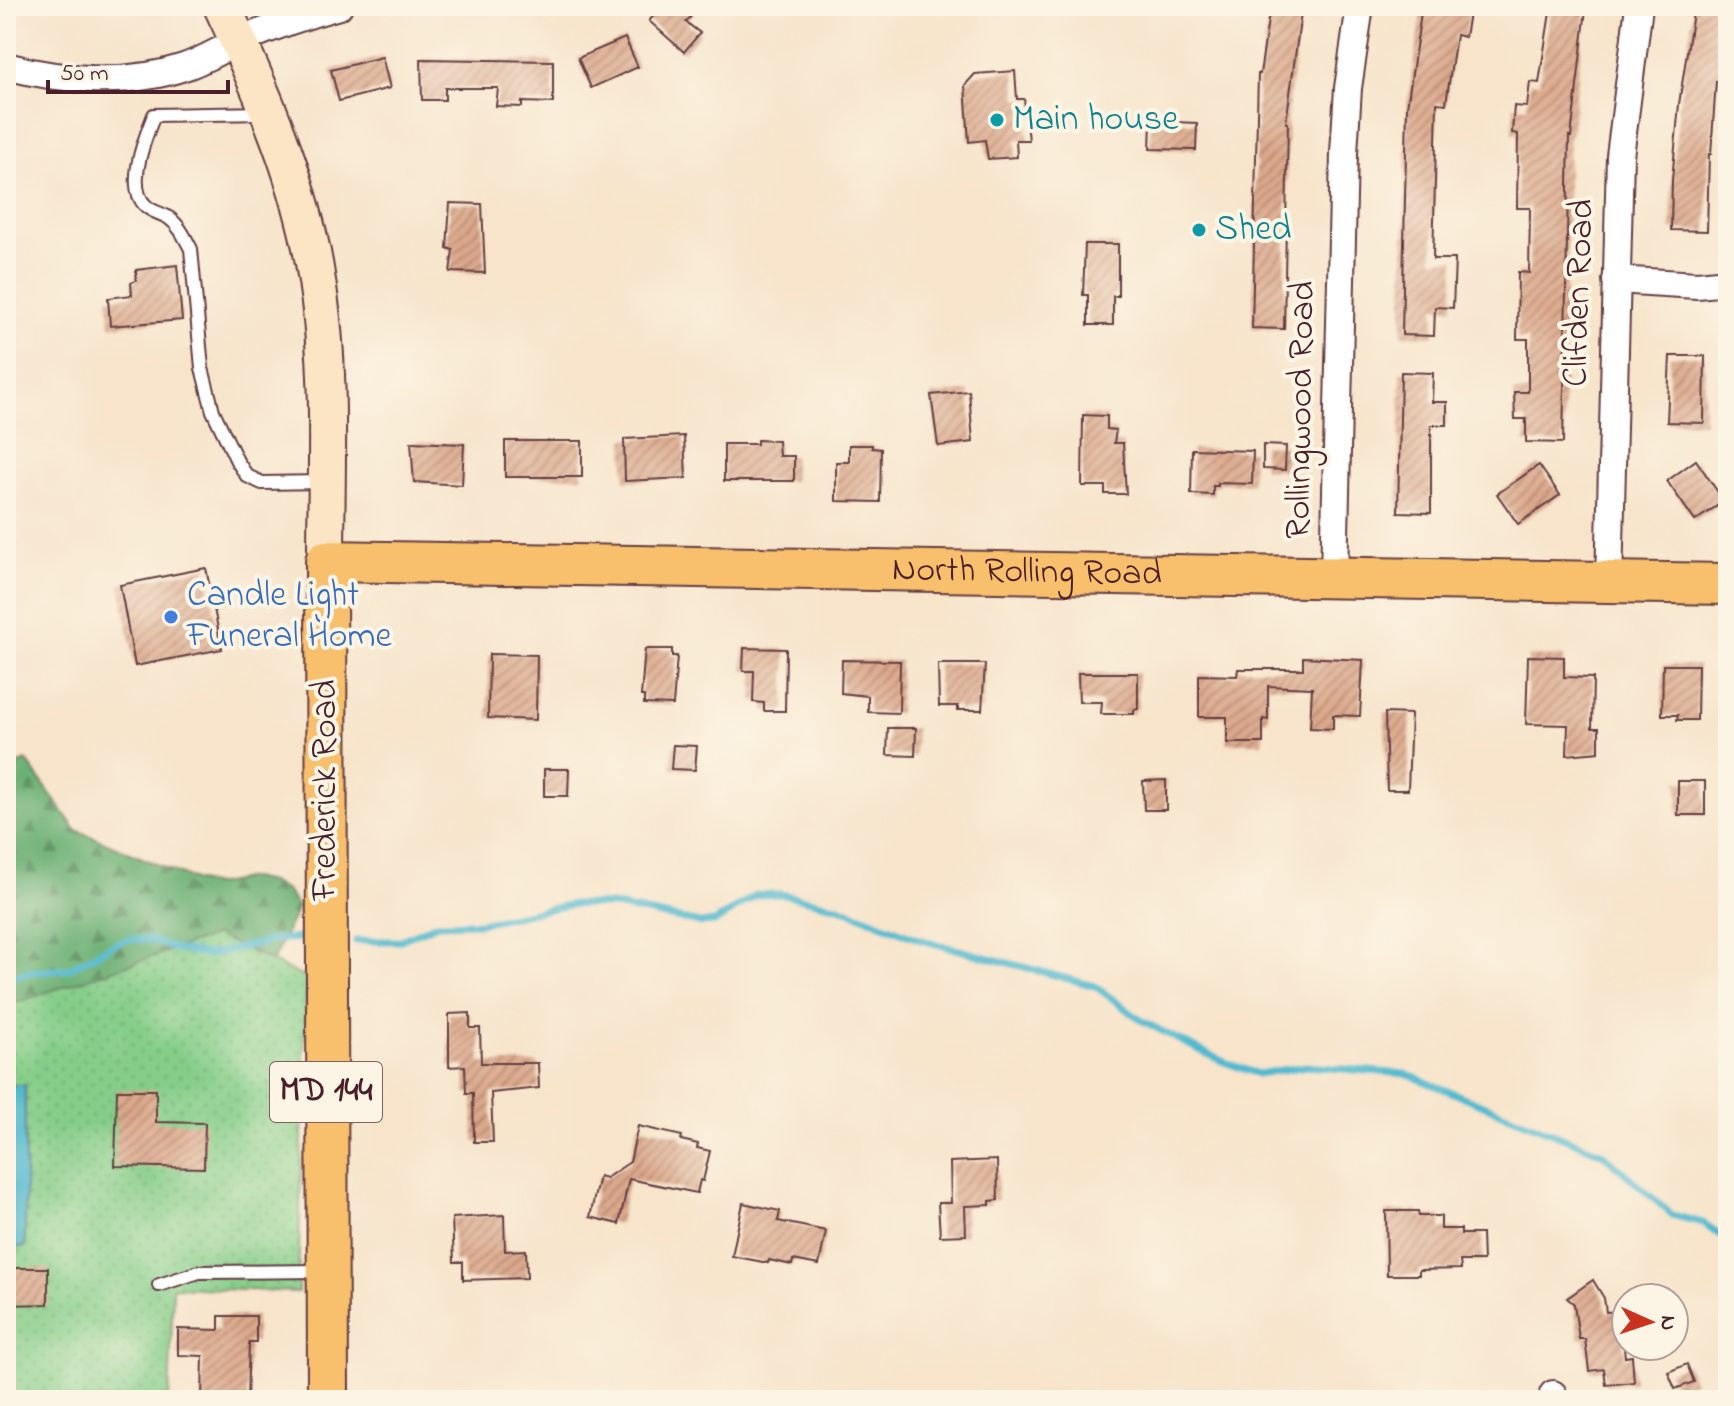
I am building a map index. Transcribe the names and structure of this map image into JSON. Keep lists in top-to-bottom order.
{
  "streets": {
    "main road": ["North Rolling Road", "Frederick Road", "MD 144"],
    "street": ["Clifden Road", "Rollingwood Road"]
  },
  "crossings": [
    ["Clifden Road", "North Rolling Road"],
    ["Rollingwood Road", "North Rolling Road"],
    ["North Rolling Road", "Frederick Road"]
  ],
  "places": ["Main house", "Shed", "Candle Light Funeral Home"],
  "scale_bar": "50 m",
  "north": "right"
}
